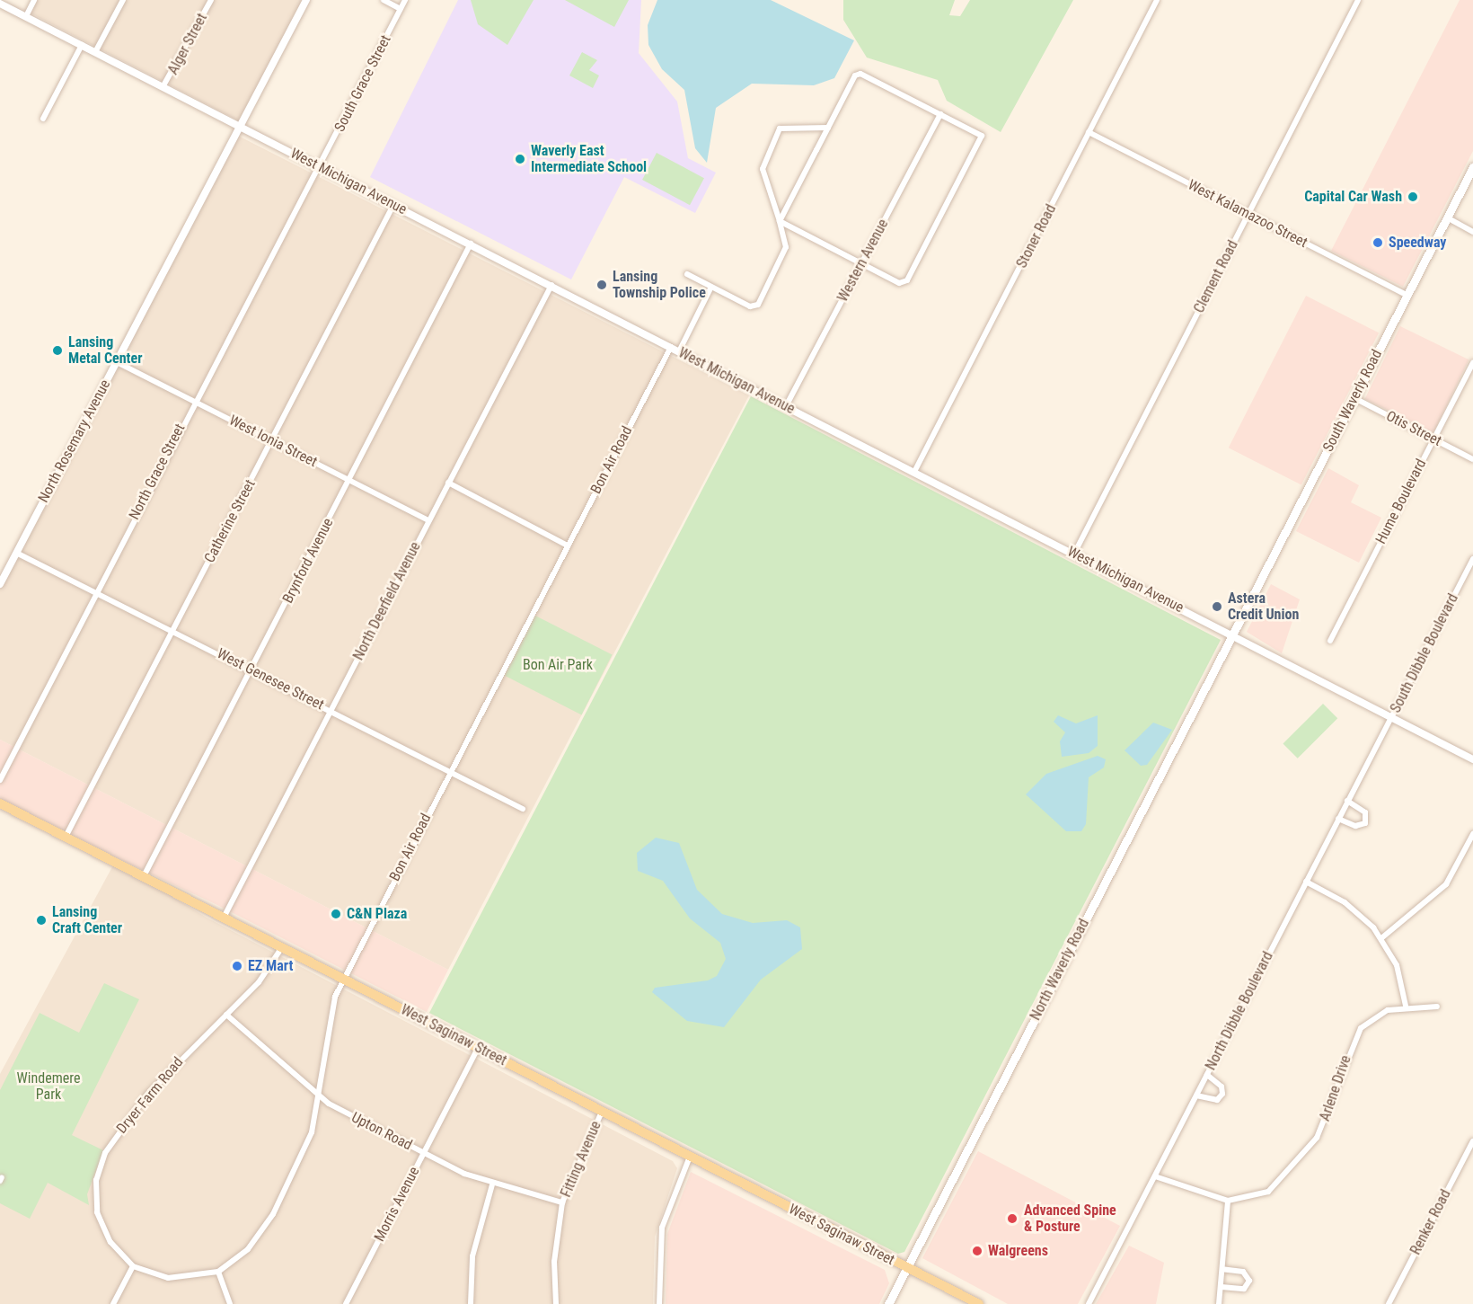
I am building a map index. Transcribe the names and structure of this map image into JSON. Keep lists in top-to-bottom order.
{
  "streets": {
    "main road": ["South Waverly Road", "North Waverly Road", "West Saginaw Street"],
    "street": [
      "Alger Street",
      "South Grace Street",
      "West Michigan Avenue",
      "West Kalamazoo Street",
      "Stoner Road",
      "Western Avenue",
      "Clement Road",
      "Otis Street",
      "North Rosemary Avenue",
      "West Ionia Street",
      "Bon Air Road",
      "North Grace Street",
      "Hume Boulevard",
      "Catherine Street",
      "Brynford Avenue",
      "North Deerfield Avenue",
      "South Dibble Boulevard",
      "West Genesee Street",
      "North Dibble Boulevard",
      "Arlene Drive",
      "Dryer Farm Road",
      "Upton Road",
      "Fitting Avenue",
      "Morris Avenue",
      "Renker Road"
    ]
  },
  "crossings": [
    ["Alger Street", "West Michigan Avenue"],
    ["South Grace Street", "West Michigan Avenue"],
    ["South Grace Street", "North Grace Street"],
    ["West Michigan Avenue", "Stoner Road"],
    ["West Michigan Avenue", "Western Avenue"],
    ["West Michigan Avenue", "Clement Road"],
    ["West Michigan Avenue", "South Waverly Road"],
    ["West Michigan Avenue", "North Rosemary Avenue"],
    ["West Michigan Avenue", "Bon Air Road"],
    ["West Michigan Avenue", "North Grace Street"],
    ["West Michigan Avenue", "Catherine Street"],
    ["West Michigan Avenue", "Brynford Avenue"],
    ["West Michigan Avenue", "North Deerfield Avenue"],
    ["West Michigan Avenue", "South Dibble Boulevard"],
    ["West Michigan Avenue", "North Waverly Road"],
    ["West Michigan Avenue", "North Dibble Boulevard"],
    ["West Kalamazoo Street", "Stoner Road"],
    ["West Kalamazoo Street", "Clement Road"],
    ["West Kalamazoo Street", "South Waverly Road"],
    ["South Waverly Road", "Otis Street"],
    ["South Waverly Road", "North Waverly Road"],
    ["Otis Street", "Hume Boulevard"],
    ["North Rosemary Avenue", "West Ionia Street"],
    ["North Rosemary Avenue", "West Genesee Street"],
    ["West Ionia Street", "North Grace Street"],
    ["West Ionia Street", "Catherine Street"],
    ["West Ionia Street", "Brynford Avenue"],
    ["West Ionia Street", "North Deerfield Avenue"],
    ["Bon Air Road", "West Genesee Street"],
    ["Bon Air Road", "West Saginaw Street"],
    ["Bon Air Road", "Upton Road"],
    ["North Grace Street", "West Genesee Street"],
    ["Catherine Street", "West Genesee Street"],
    ["Catherine Street", "West Saginaw Street"],
    ["Brynford Avenue", "West Genesee Street"],
    ["Brynford Avenue", "West Saginaw Street"],
    ["North Deerfield Avenue", "West Genesee Street"],
    ["North Deerfield Avenue", "West Saginaw Street"],
    ["South Dibble Boulevard", "North Dibble Boulevard"],
    ["North Waverly Road", "West Saginaw Street"],
    ["North Dibble Boulevard", "Arlene Drive"],
    ["West Saginaw Street", "Dryer Farm Road"],
    ["West Saginaw Street", "Fitting Avenue"],
    ["West Saginaw Street", "Morris Avenue"],
    ["Dryer Farm Road", "Upton Road"],
    ["Upton Road", "Fitting Avenue"],
    ["Upton Road", "Morris Avenue"]
  ],
  "parks": ["Bon Air Park", "Windemere Park"],
  "places": [
    "Waverly East Intermediate School",
    "Capital Car Wash",
    "Speedway",
    "Lansing Township Police",
    "Lansing Metal Center",
    "Astera Credit Union",
    "C&N Plaza",
    "Lansing Craft Center",
    "EZ Mart",
    "Advanced Spine & Posture",
    "Walgreens"
  ]
}
